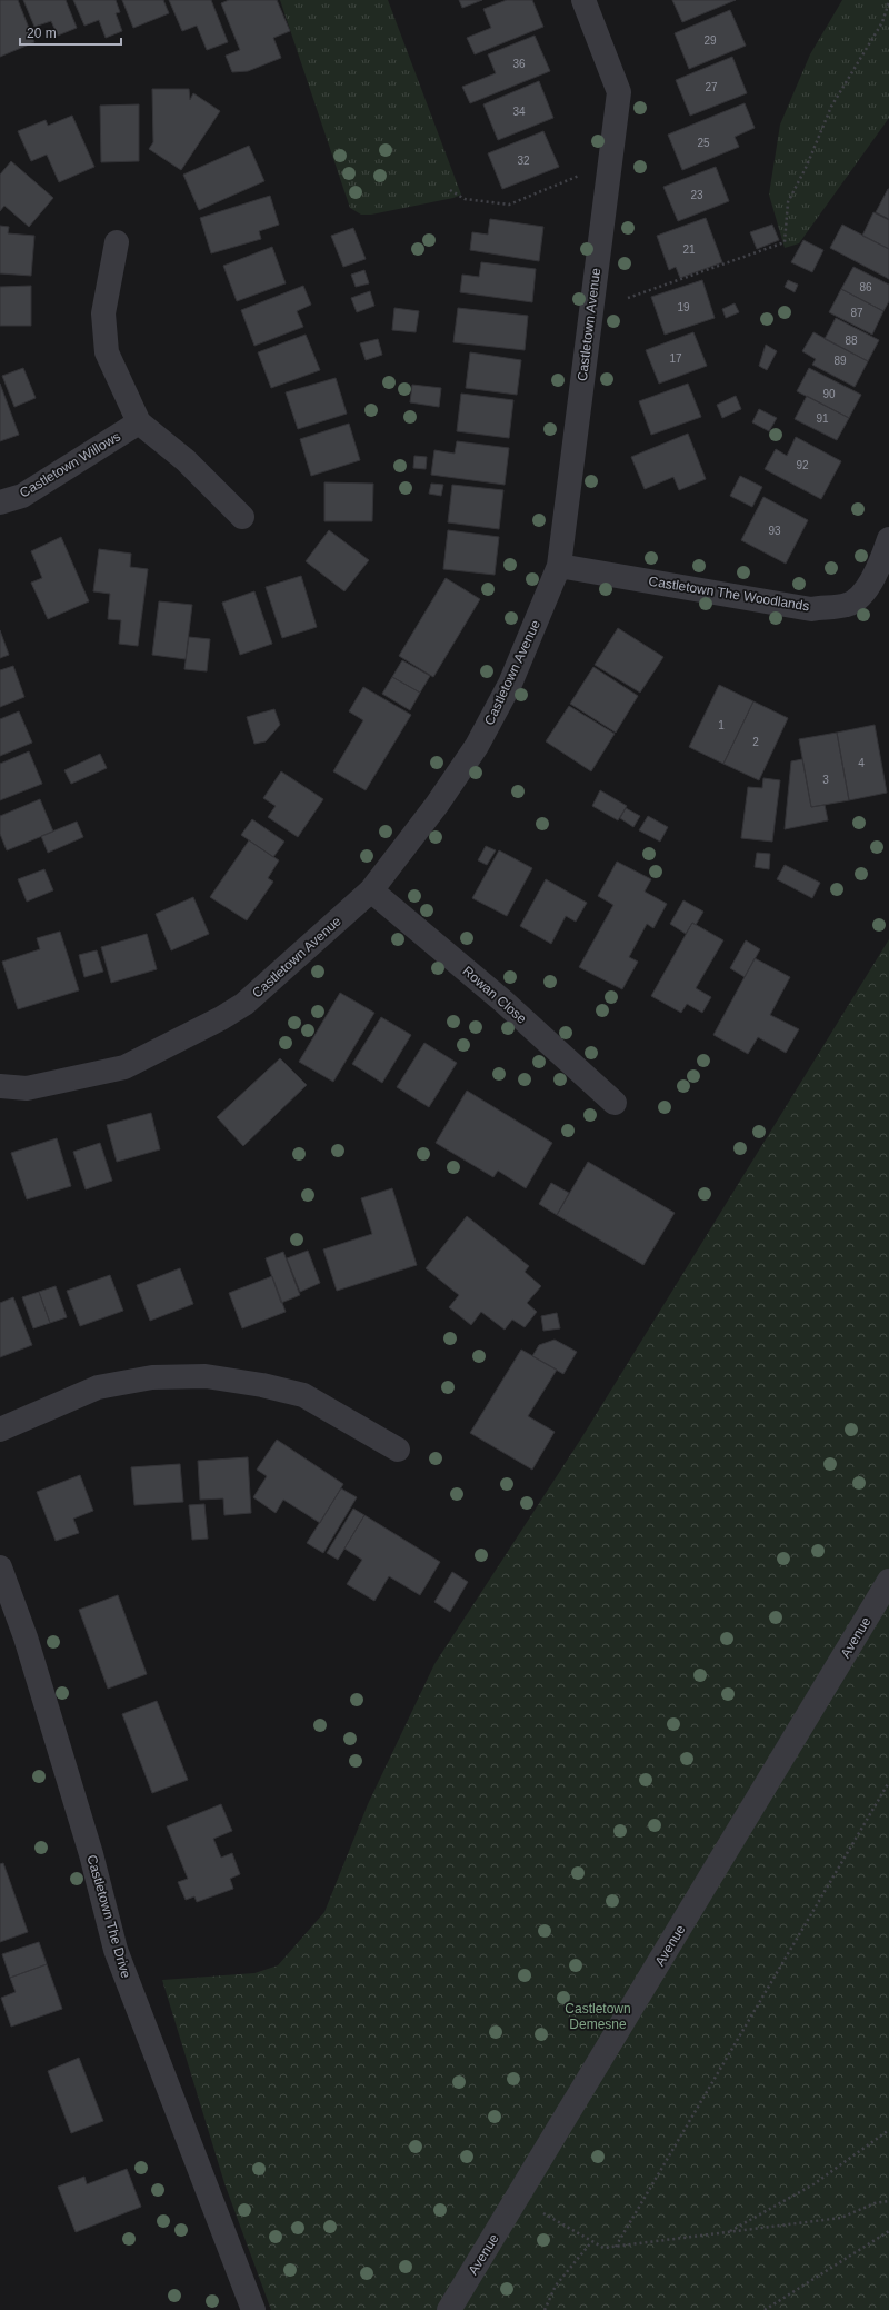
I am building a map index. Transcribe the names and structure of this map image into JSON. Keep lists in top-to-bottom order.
{
  "streets": {
    "street": [
      "Castletown Avenue",
      "Castletown Willows",
      "Castletown The Woodlands",
      "Rowan Close",
      "Avenue",
      "Castletown The Drive"
    ]
  },
  "crossings": [
    ["Castletown Avenue", "Castletown The Woodlands"],
    ["Castletown Avenue", "Rowan Close"]
  ],
  "parks": ["Castletown Demesne"],
  "house_numbers": [
    "29",
    "36",
    "27",
    "34",
    "25",
    "32",
    "23",
    "21",
    "86",
    "19",
    "87",
    "88",
    "17",
    "89",
    "90",
    "91",
    "92",
    "93",
    "1",
    "2",
    "4",
    "3"
  ],
  "scale_bar": "20 m"
}
